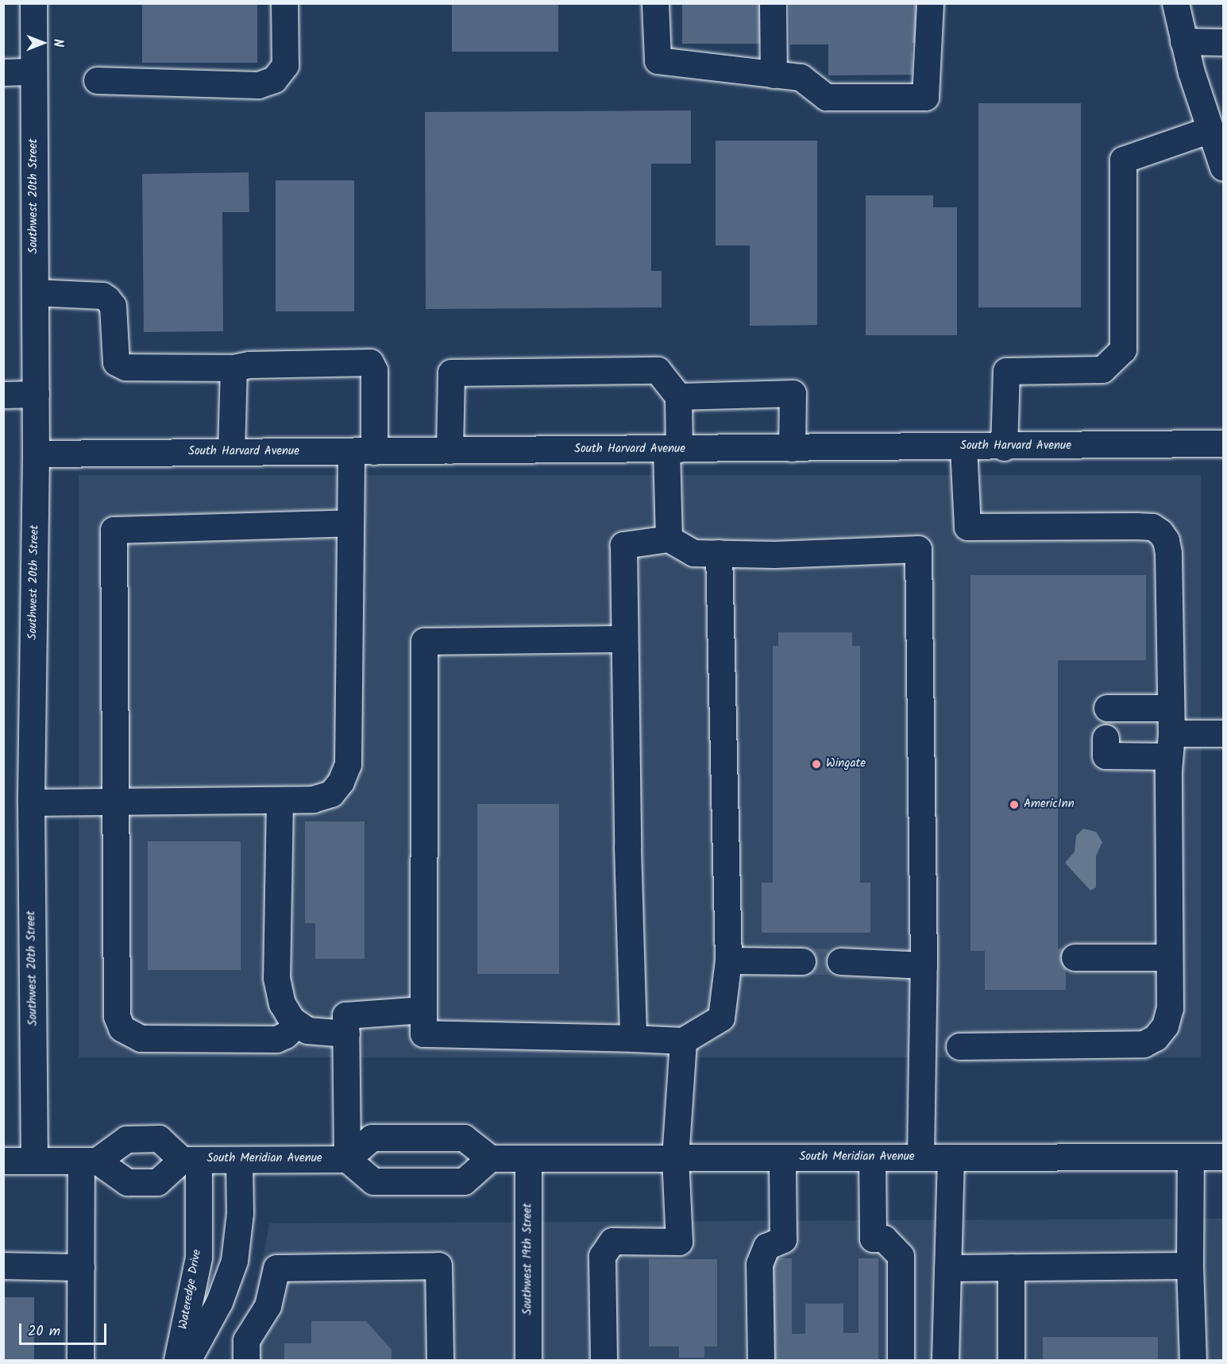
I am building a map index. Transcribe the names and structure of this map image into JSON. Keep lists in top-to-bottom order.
{
  "streets": {
    "street": [
      "Southwest 20th Street",
      "South Harvard Avenue",
      "South Meridian Avenue",
      "Southwest 19th Street",
      "Wateredge Drive"
    ]
  },
  "crossings": [
    ["Southwest 20th Street", "South Harvard Avenue"],
    ["South Meridian Avenue", "Southwest 19th Street"],
    ["South Meridian Avenue", "Wateredge Drive"]
  ],
  "places": ["Wingate", "AmericInn"],
  "scale_bar": "20 m",
  "north": "right"
}
